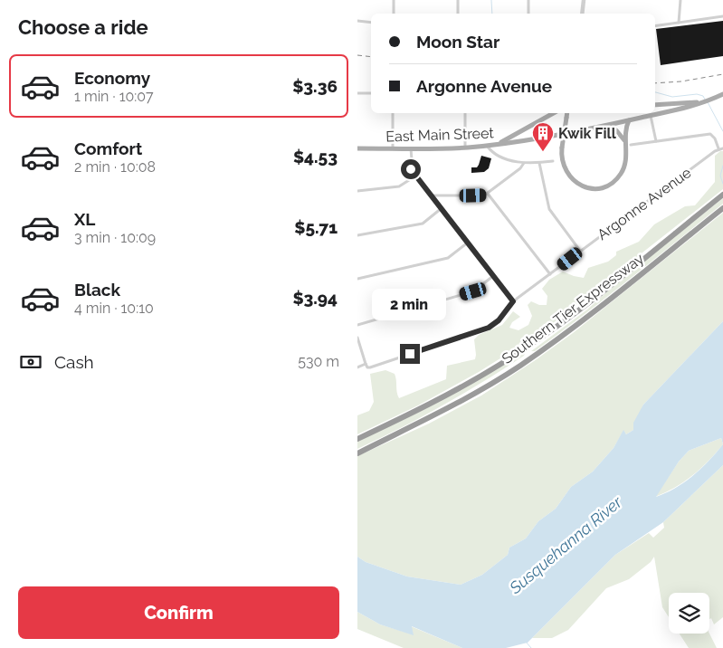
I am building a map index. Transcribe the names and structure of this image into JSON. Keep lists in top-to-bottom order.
{
  "streets": {
    "highway": ["Southern Tier Expressway"],
    "main road": ["East Main Street"],
    "street": ["Argonne Avenue"]
  },
  "water": ["Susquehanna River"],
  "places": {
    "building": ["Kwik Fill"]
  },
  "page": {
    "heading": "Choose a ride",
    "banner": ["Moon Star", "Argonne Avenue"],
    "list": [
      {
        "name": "Economy",
        "note": "1 min · 10:07",
        "value": "$3.36"
      },
      {
        "name": "Comfort",
        "note": "2 min · 10:08",
        "value": "$4.53"
      },
      {
        "name": "XL",
        "note": "3 min · 10:09",
        "value": "$5.71"
      },
      {
        "name": "Black",
        "note": "4 min · 10:10",
        "value": "$3.94"
      }
    ],
    "bubble": "2 min",
    "pay": ["Cash", "530 m"],
    "buttons": "Confirm"
  }
}
